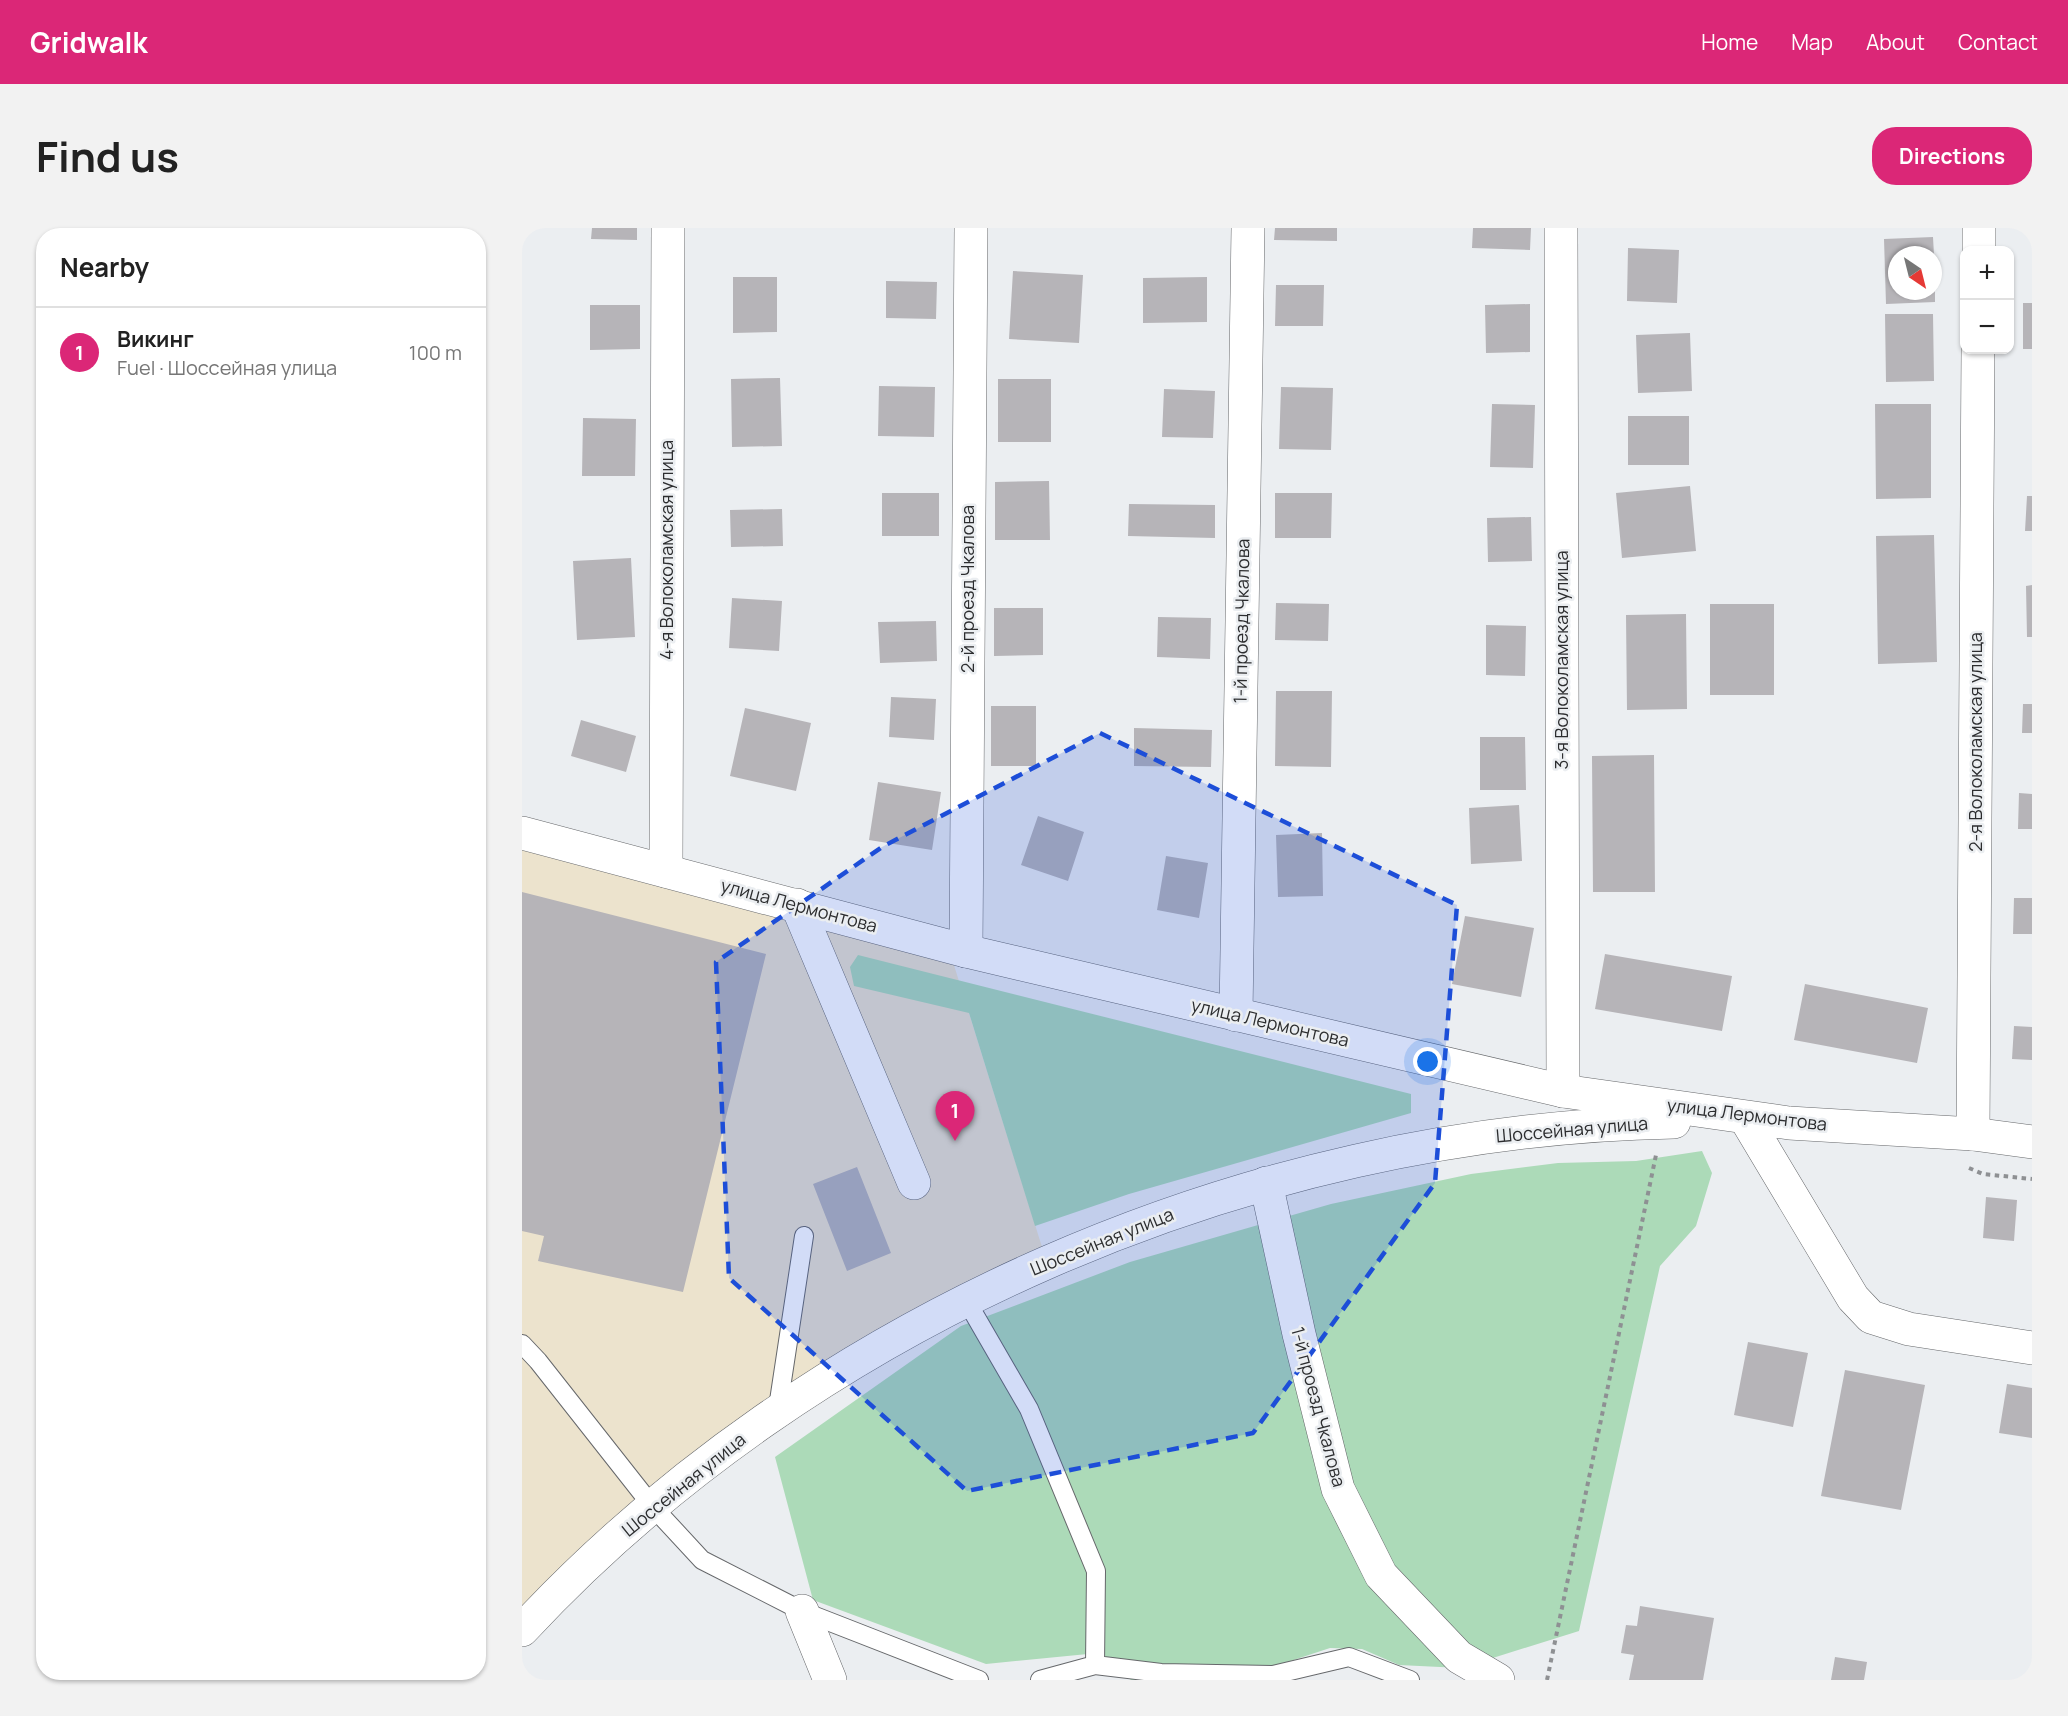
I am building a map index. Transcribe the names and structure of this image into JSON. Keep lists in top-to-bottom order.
{
  "streets": {
    "street": [
      "4-я Волоколамская улица",
      "2-й проезд Чкалова",
      "1-й проезд Чкалова",
      "3-я Волоколамская улица",
      "2-я Волоколамская улица",
      "улица Лермонтова",
      "Шоссейная улица"
    ]
  },
  "crossings": [
    ["4-я Волоколамская улица", "улица Лермонтова"],
    ["2-й проезд Чкалова", "улица Лермонтова"],
    ["1-й проезд Чкалова", "улица Лермонтова"],
    ["1-й проезд Чкалова", "Шоссейная улица"],
    ["3-я Волоколамская улица", "улица Лермонтова"],
    ["2-я Волоколамская улица", "улица Лермонтова"],
    ["улица Лермонтова", "Шоссейная улица"]
  ],
  "north": "bottom right",
  "page": {
    "header": "Gridwalk",
    "nav": [
      "Home",
      "Map",
      "About",
      "Contact"
    ],
    "title": "Find us",
    "buttons": "Directions",
    "heading": "Nearby",
    "map_buttons": ["+", "−"],
    "list": [
      {
        "mark": "1",
        "name": "Викинг",
        "note": "Fuel · Шоссейная улица",
        "value": "100 m"
      }
    ],
    "pins": "1"
  }
}
